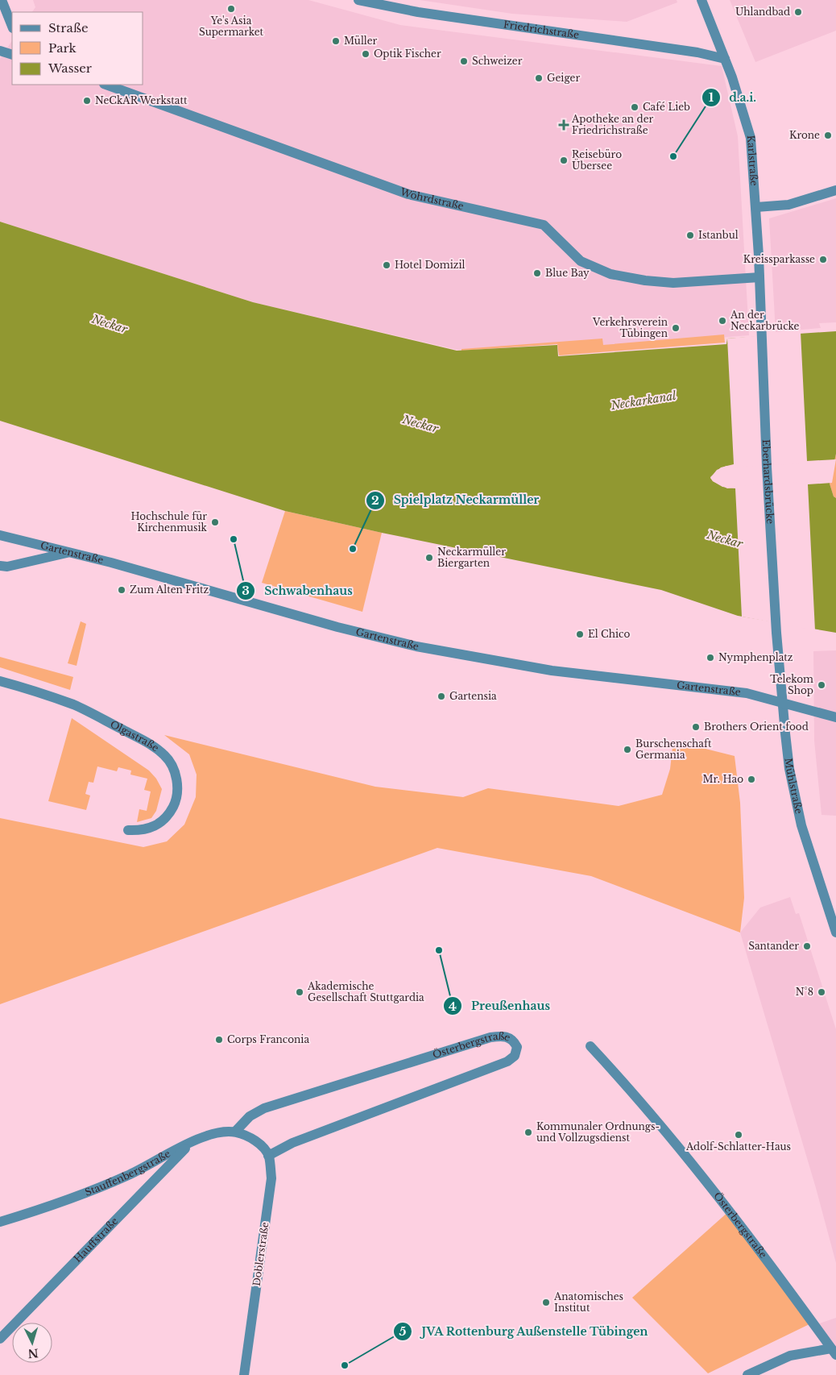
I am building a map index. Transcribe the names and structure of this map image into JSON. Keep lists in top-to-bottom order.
{
  "streets": {
    "street": [
      "Friedrichstraße",
      "Karlstraße",
      "Wöhrdstraße",
      "Eberhardsbrücke",
      "Gartenstraße",
      "Olgastraße",
      "Mühlstraße",
      "Österbergstraße",
      "Stauffenbergstraße",
      "Hauffstraße",
      "Doblerstraße"
    ]
  },
  "crossings": [
    ["Friedrichstraße", "Karlstraße"],
    ["Karlstraße", "Wöhrdstraße"],
    ["Karlstraße", "Eberhardsbrücke"],
    ["Eberhardsbrücke", "Mühlstraße"],
    ["Gartenstraße", "Mühlstraße"],
    ["Österbergstraße", "Stauffenbergstraße"],
    ["Österbergstraße", "Doblerstraße"],
    ["Stauffenbergstraße", "Hauffstraße"],
    ["Stauffenbergstraße", "Doblerstraße"]
  ],
  "water": ["Neckar", "Neckarkanal"],
  "places": {
    "other": [
      "Ye's Asia Supermarket",
      "Uhlandbad",
      "Müller",
      "Optik Fischer",
      "Schweizer",
      "Geiger",
      "NeCkAR Werkstatt",
      "Café Lieb",
      "Krone",
      "d.a.i.",
      "Reisebüro Übersee",
      "Istanbul",
      "Kreissparkasse",
      "Hotel Domizil",
      "Blue Bay",
      "An der Neckarbrücke",
      "Verkehrsverein Tübingen",
      "Hochschule für Kirchenmusik",
      "Schwabenhaus",
      "Spielplatz Neckarmüller",
      "Neckarmüller Biergarten",
      "Zum Alten Fritz",
      "El Chico",
      "Nymphenplatz",
      "Telekom Shop",
      "Gartensia",
      "Brothers Orient food",
      "Burschenschaft Germania",
      "Mr. Hao",
      "Santander",
      "Preußenhaus",
      "Akademische Gesellschaft Stuttgardia",
      "N°8",
      "Corps Franconia",
      "Kommunaler Ordnungs- und Vollzugsdienst",
      "Adolf-Schlatter-Haus",
      "Anatomisches Institut",
      "JVA Rottenburg Außenstelle Tübingen"
    ],
    "health": ["Apotheke an der Friedrichstraße"]
  },
  "legend": ["Straße", "Park", "Wasser"],
  "north": "bottom"
}
